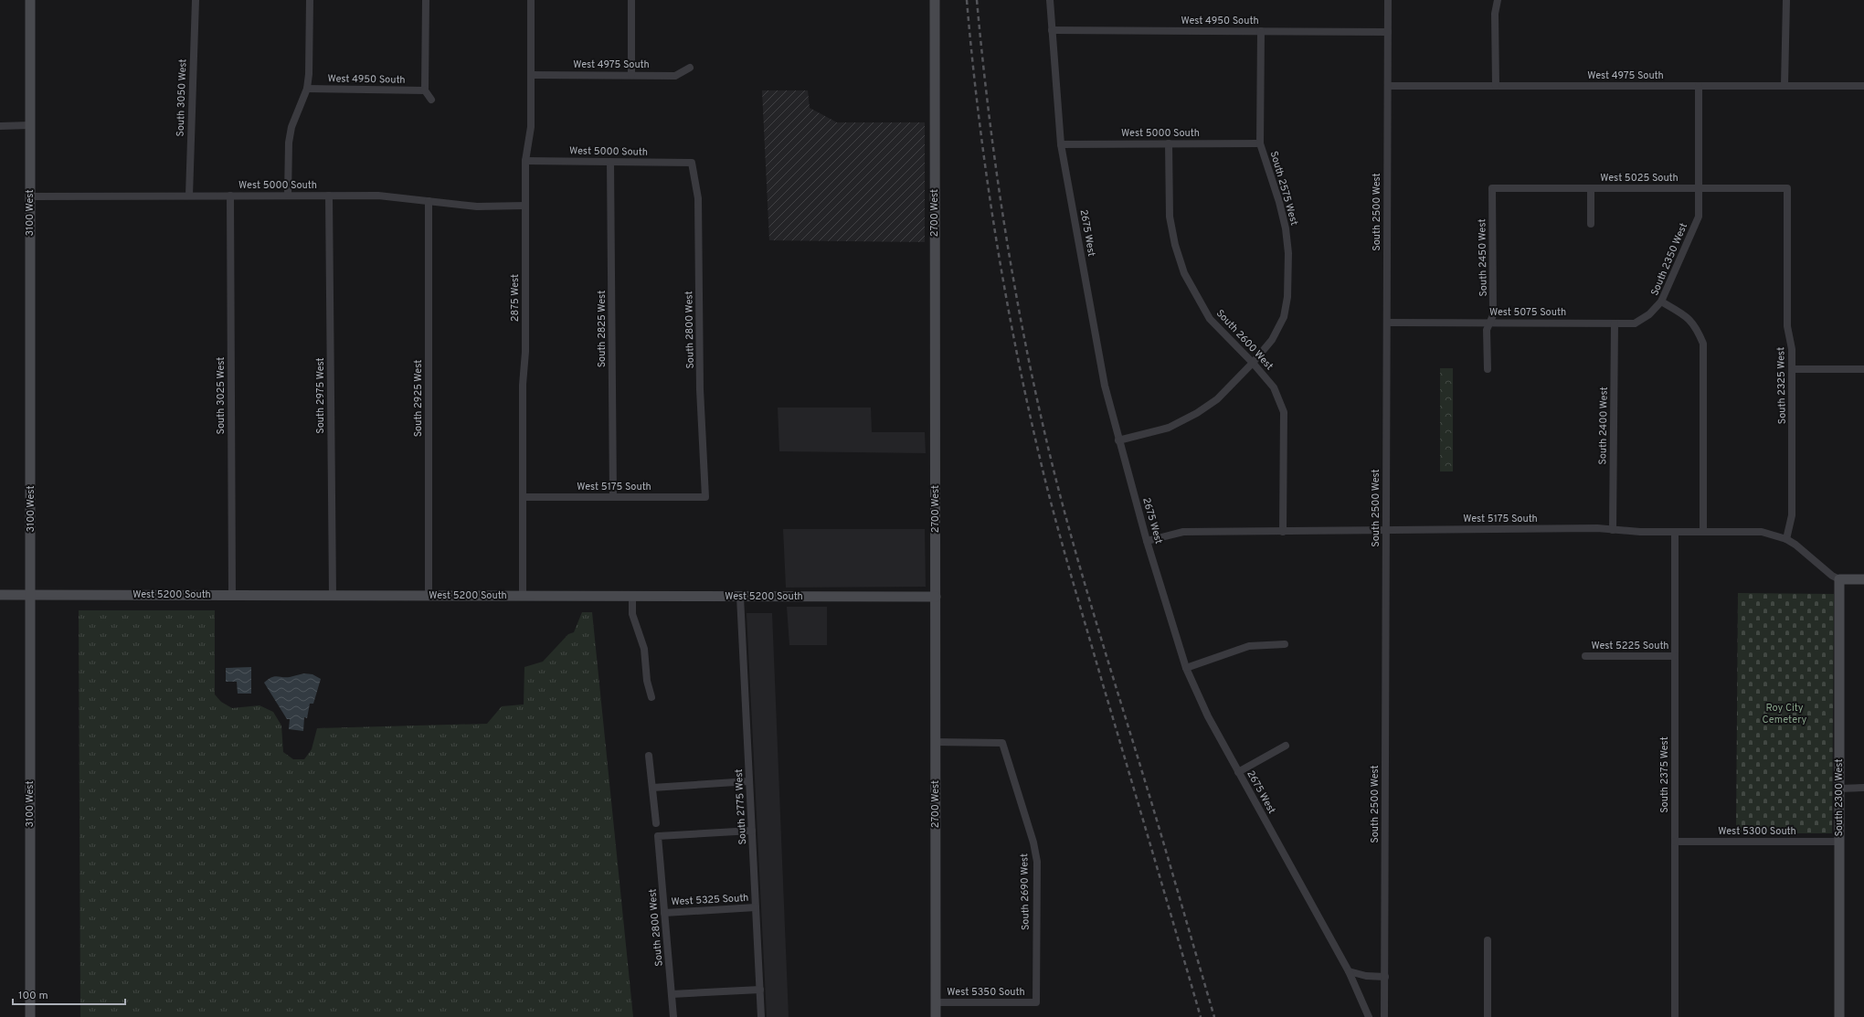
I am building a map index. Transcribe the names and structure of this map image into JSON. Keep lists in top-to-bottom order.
{
  "streets": {
    "street": [
      "West 4950 South",
      "West 4975 South",
      "South 3050 West",
      "West 5000 South",
      "West 5025 South",
      "South 2575 West",
      "South 2500 West",
      "3100 West",
      "2700 West",
      "2675 West",
      "South 2450 West",
      "South 2350 West",
      "2875 West",
      "West 5075 South",
      "South 2825 West",
      "South 2800 West",
      "South 2600 West",
      "South 2325 West",
      "South 3025 West",
      "South 2975 West",
      "South 2925 West",
      "South 2400 West",
      "West 5175 South",
      "West 5200 South",
      "West 5225 South",
      "South 2375 West",
      "South 2300 West",
      "South 2775 West",
      "West 5300 South",
      "South 2690 West",
      "West 5325 South",
      "West 5350 South"
    ]
  },
  "crossings": [
    ["West 4950 South", "South 2575 West"],
    ["West 4950 South", "South 2500 West"],
    ["West 4950 South", "2675 West"],
    ["West 4975 South", "South 2500 West"],
    ["West 4975 South", "South 2350 West"],
    ["West 4975 South", "2875 West"],
    ["South 3050 West", "West 5000 South"],
    ["West 5000 South", "South 2575 West"],
    ["West 5000 South", "3100 West"],
    ["West 5000 South", "2675 West"],
    ["West 5000 South", "2875 West"],
    ["West 5000 South", "South 2825 West"],
    ["West 5000 South", "South 2800 West"],
    ["West 5000 South", "South 2600 West"],
    ["West 5000 South", "South 3025 West"],
    ["West 5000 South", "South 2975 West"],
    ["West 5000 South", "South 2925 West"],
    ["West 5025 South", "South 2450 West"],
    ["West 5025 South", "South 2350 West"],
    ["West 5025 South", "South 2325 West"],
    ["South 2575 West", "2675 West"],
    ["South 2575 West", "South 2600 West"],
    ["South 2500 West", "West 5075 South"],
    ["South 2500 West", "West 5175 South"],
    ["3100 West", "West 5200 South"],
    ["2700 West", "West 5200 South"],
    ["2700 West", "South 2690 West"],
    ["2700 West", "West 5350 South"],
    ["2675 West", "West 5175 South"],
    ["South 2450 West", "West 5075 South"],
    ["South 2350 West", "West 5075 South"],
    ["South 2350 West", "West 5175 South"],
    ["2875 West", "West 5175 South"],
    ["2875 West", "West 5200 South"],
    ["West 5075 South", "South 2400 West"],
    ["South 2825 West", "West 5175 South"],
    ["South 2800 West", "West 5175 South"],
    ["South 2800 West", "South 2775 West"],
    ["South 2800 West", "West 5325 South"],
    ["South 2600 West", "West 5175 South"],
    ["South 2325 West", "West 5175 South"],
    ["South 3025 West", "West 5200 South"],
    ["South 2975 West", "West 5200 South"],
    ["South 2925 West", "West 5200 South"],
    ["South 2400 West", "West 5175 South"],
    ["West 5175 South", "South 2375 West"],
    ["West 5175 South", "South 2300 West"],
    ["West 5200 South", "South 2775 West"],
    ["West 5225 South", "South 2375 West"],
    ["South 2375 West", "West 5300 South"],
    ["South 2300 West", "West 5300 South"],
    ["South 2775 West", "West 5325 South"],
    ["South 2690 West", "West 5350 South"]
  ],
  "parks": ["Roy City Cemetery"],
  "scale_bar": "100 m"
}
